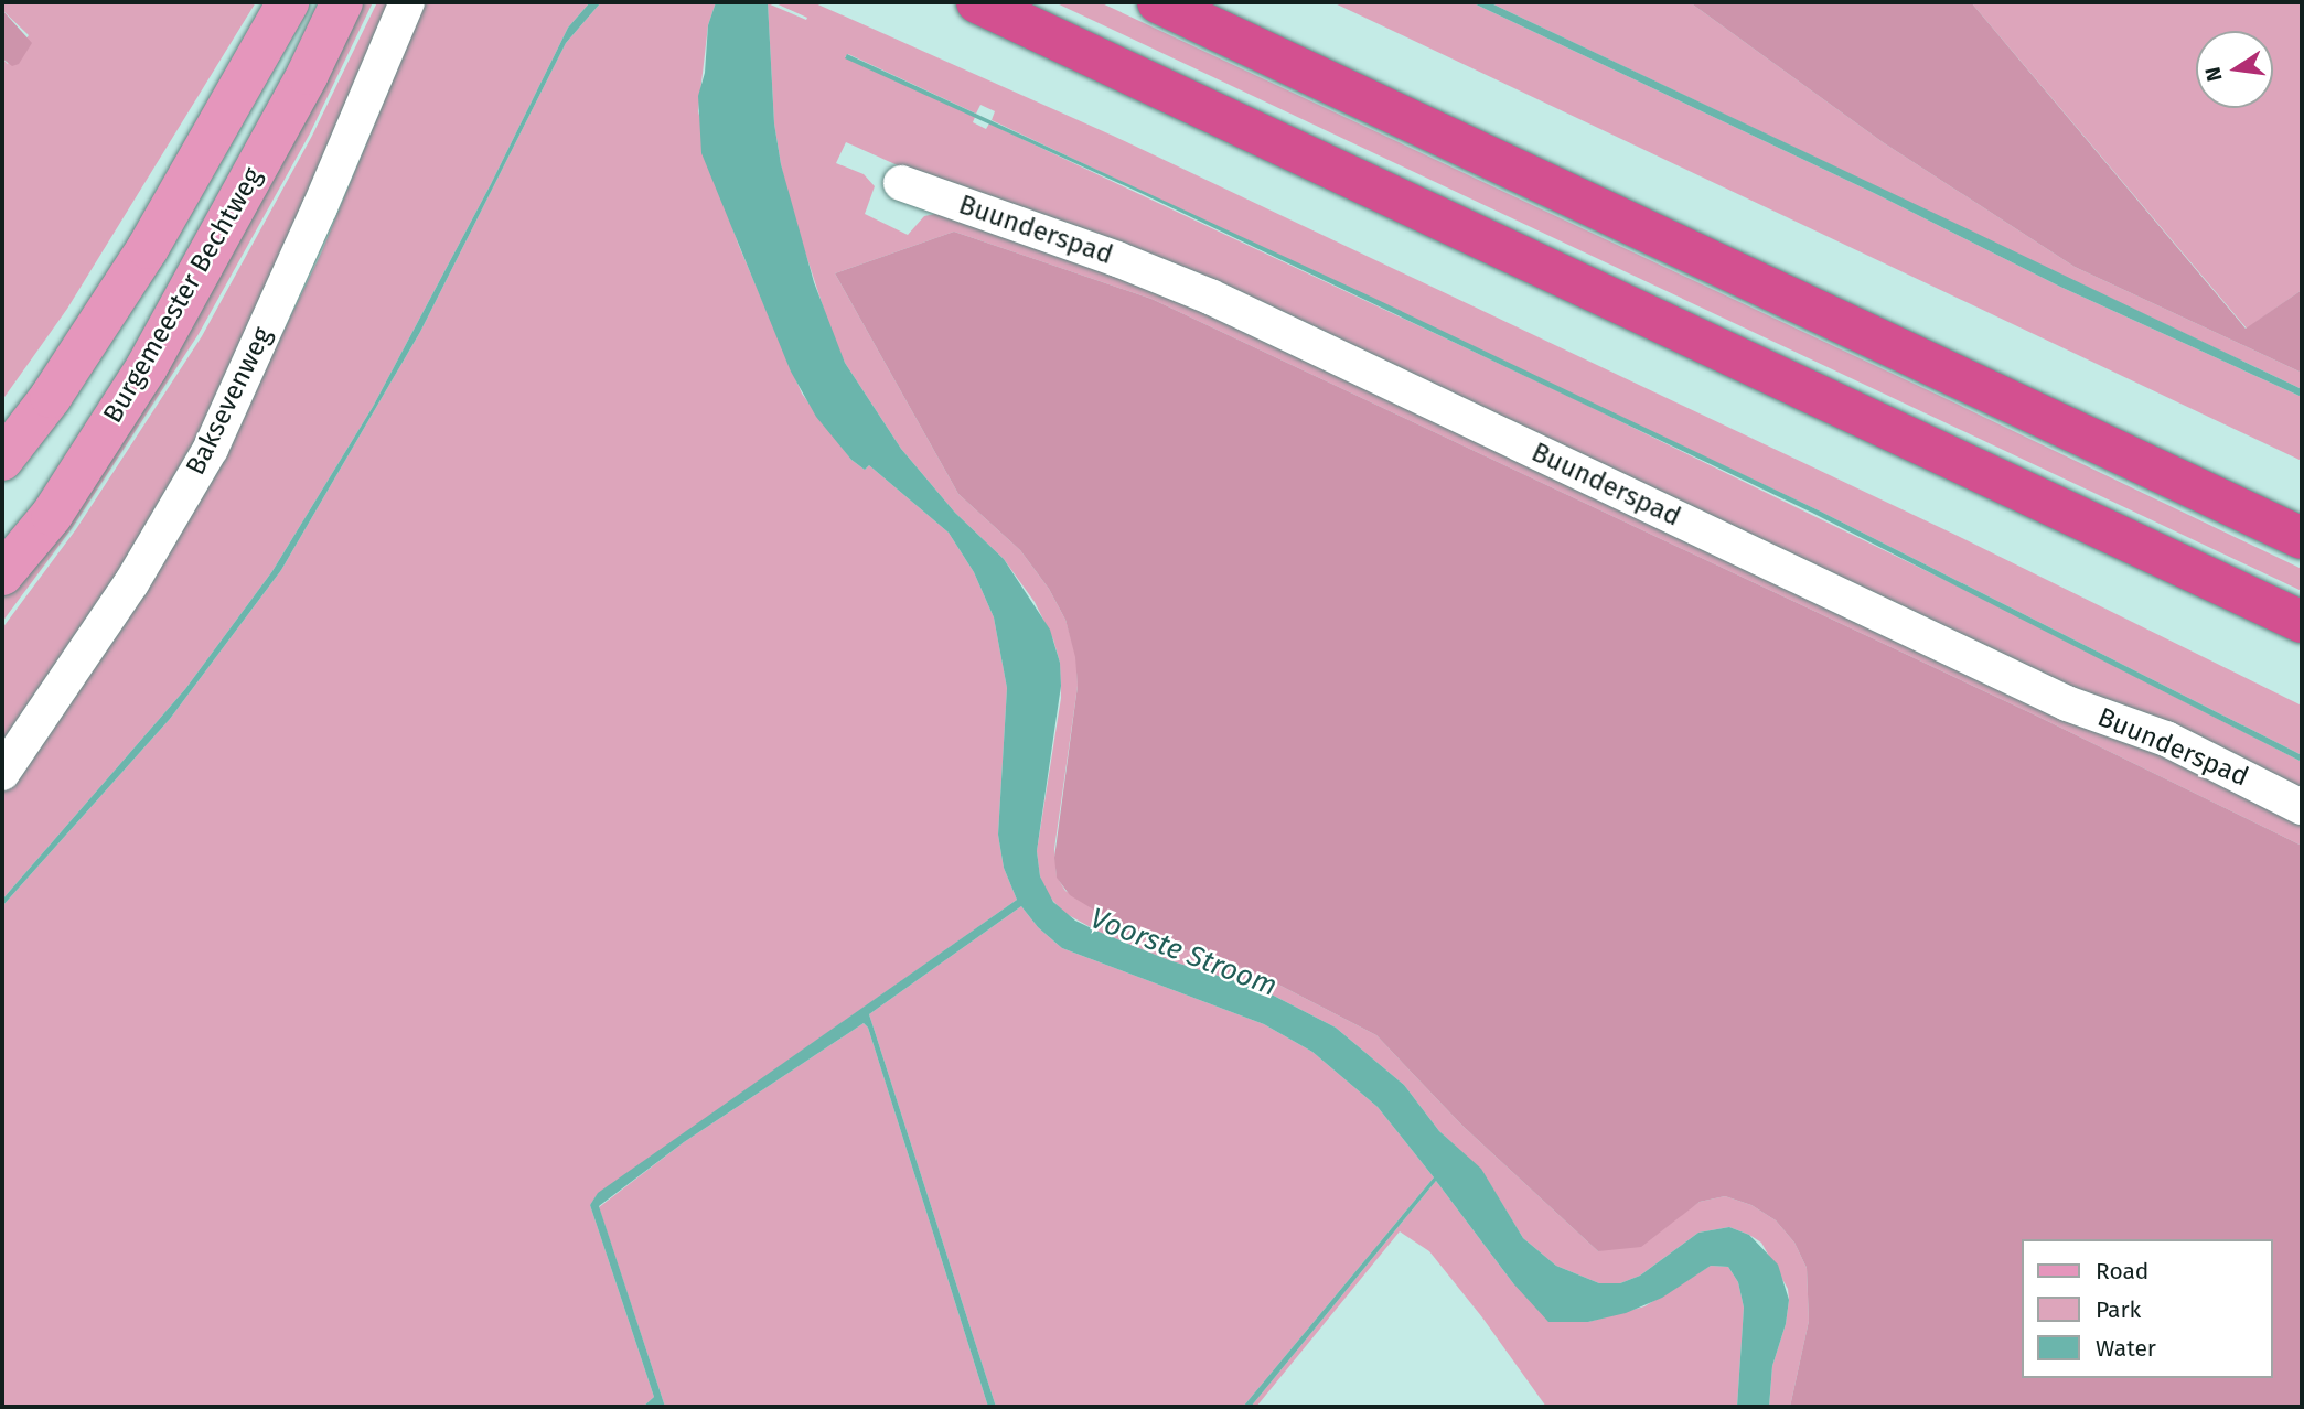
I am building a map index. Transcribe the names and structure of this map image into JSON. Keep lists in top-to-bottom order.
{
  "streets": {
    "main road": ["Burgemeester Bechtweg"],
    "street": ["Buunderspad", "Baksevenweg"]
  },
  "water": ["Voorste Stroom"],
  "legend": ["Road", "Park", "Water"],
  "north": "left"
}
